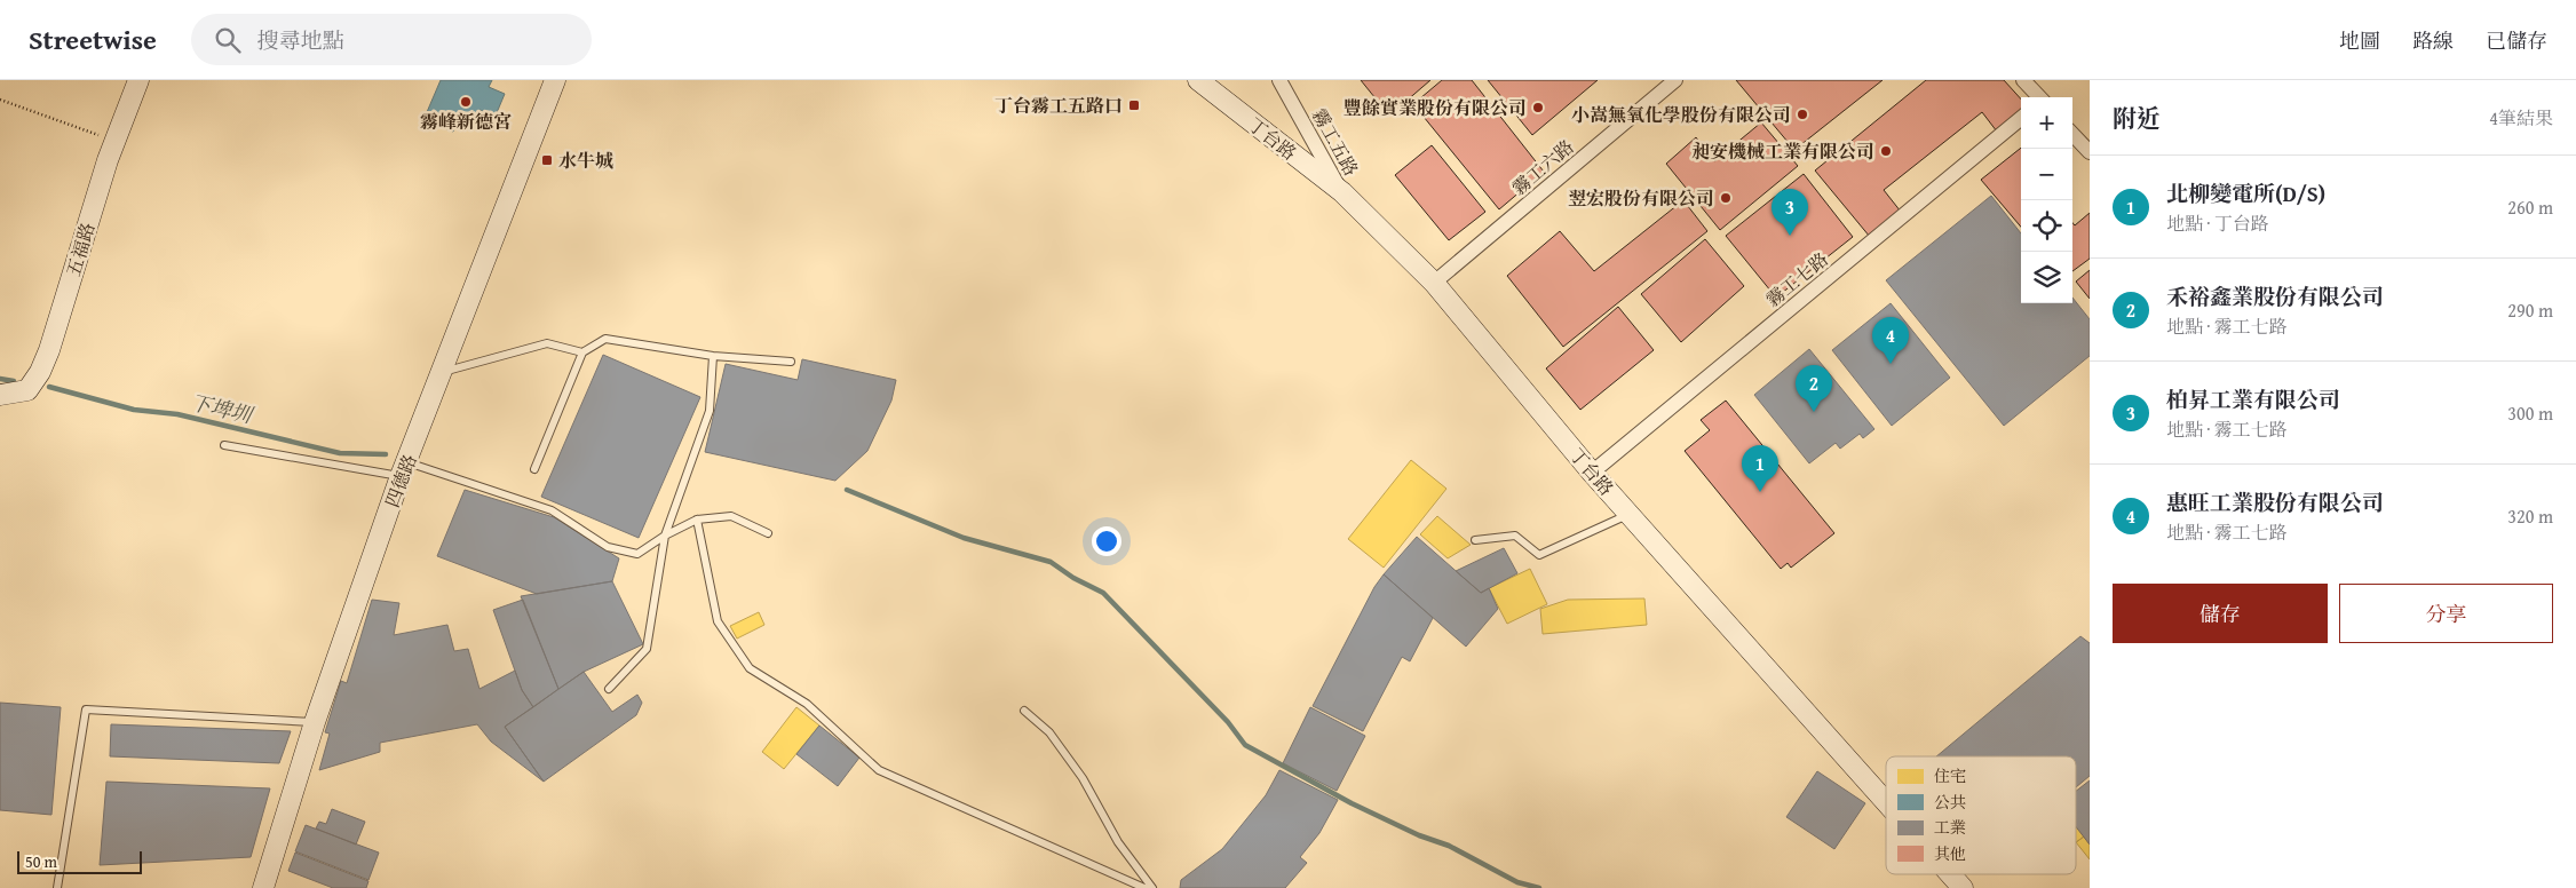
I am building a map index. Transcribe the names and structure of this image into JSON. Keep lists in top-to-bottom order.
{
  "streets": {
    "street": [
      "丁台路",
      "霧工五路",
      "霧工六路",
      "五福路",
      "霧工七路",
      "四德路"
    ]
  },
  "crossings": [
    ["丁台路", "霧工五路"],
    ["丁台路", "霧工六路"],
    ["丁台路", "霧工七路"]
  ],
  "water": ["下埤圳"],
  "places": {
    "other": [
      "霧峰新德宮",
      "豐餘實業股份有限公司",
      "小嵩無氧化學股份有限公司",
      "昶安機械工業有限公司",
      "翌宏股份有限公司"
    ],
    "transit": ["丁台霧工五路口", "水牛城"]
  },
  "legend": [
    "住宅",
    "公共",
    "工業",
    "其他"
  ],
  "scale_bar": "50 m",
  "page": {
    "header": "Streetwise",
    "search": "搜尋地點",
    "nav": ["地圖", "路線", "已儲存"],
    "heading": ["附近", "4筆結果"],
    "map_buttons": ["+", "−"],
    "list": [
      {
        "mark": "1",
        "name": "北柳變電所(D/S)",
        "note": "地點 · 丁台路",
        "value": "260 m"
      },
      {
        "mark": "2",
        "name": "禾裕鑫業股份有限公司",
        "note": "地點 · 霧工七路",
        "value": "290 m"
      },
      {
        "mark": "3",
        "name": "柏昇工業有限公司",
        "note": "地點 · 霧工七路",
        "value": "300 m"
      },
      {
        "mark": "4",
        "name": "惠旺工業股份有限公司",
        "note": "地點 · 霧工七路",
        "value": "320 m"
      }
    ],
    "pins": [
      "3",
      "4",
      "2",
      "1"
    ],
    "buttons": ["儲存", "分享"],
    "scale": "50 m"
  }
}
